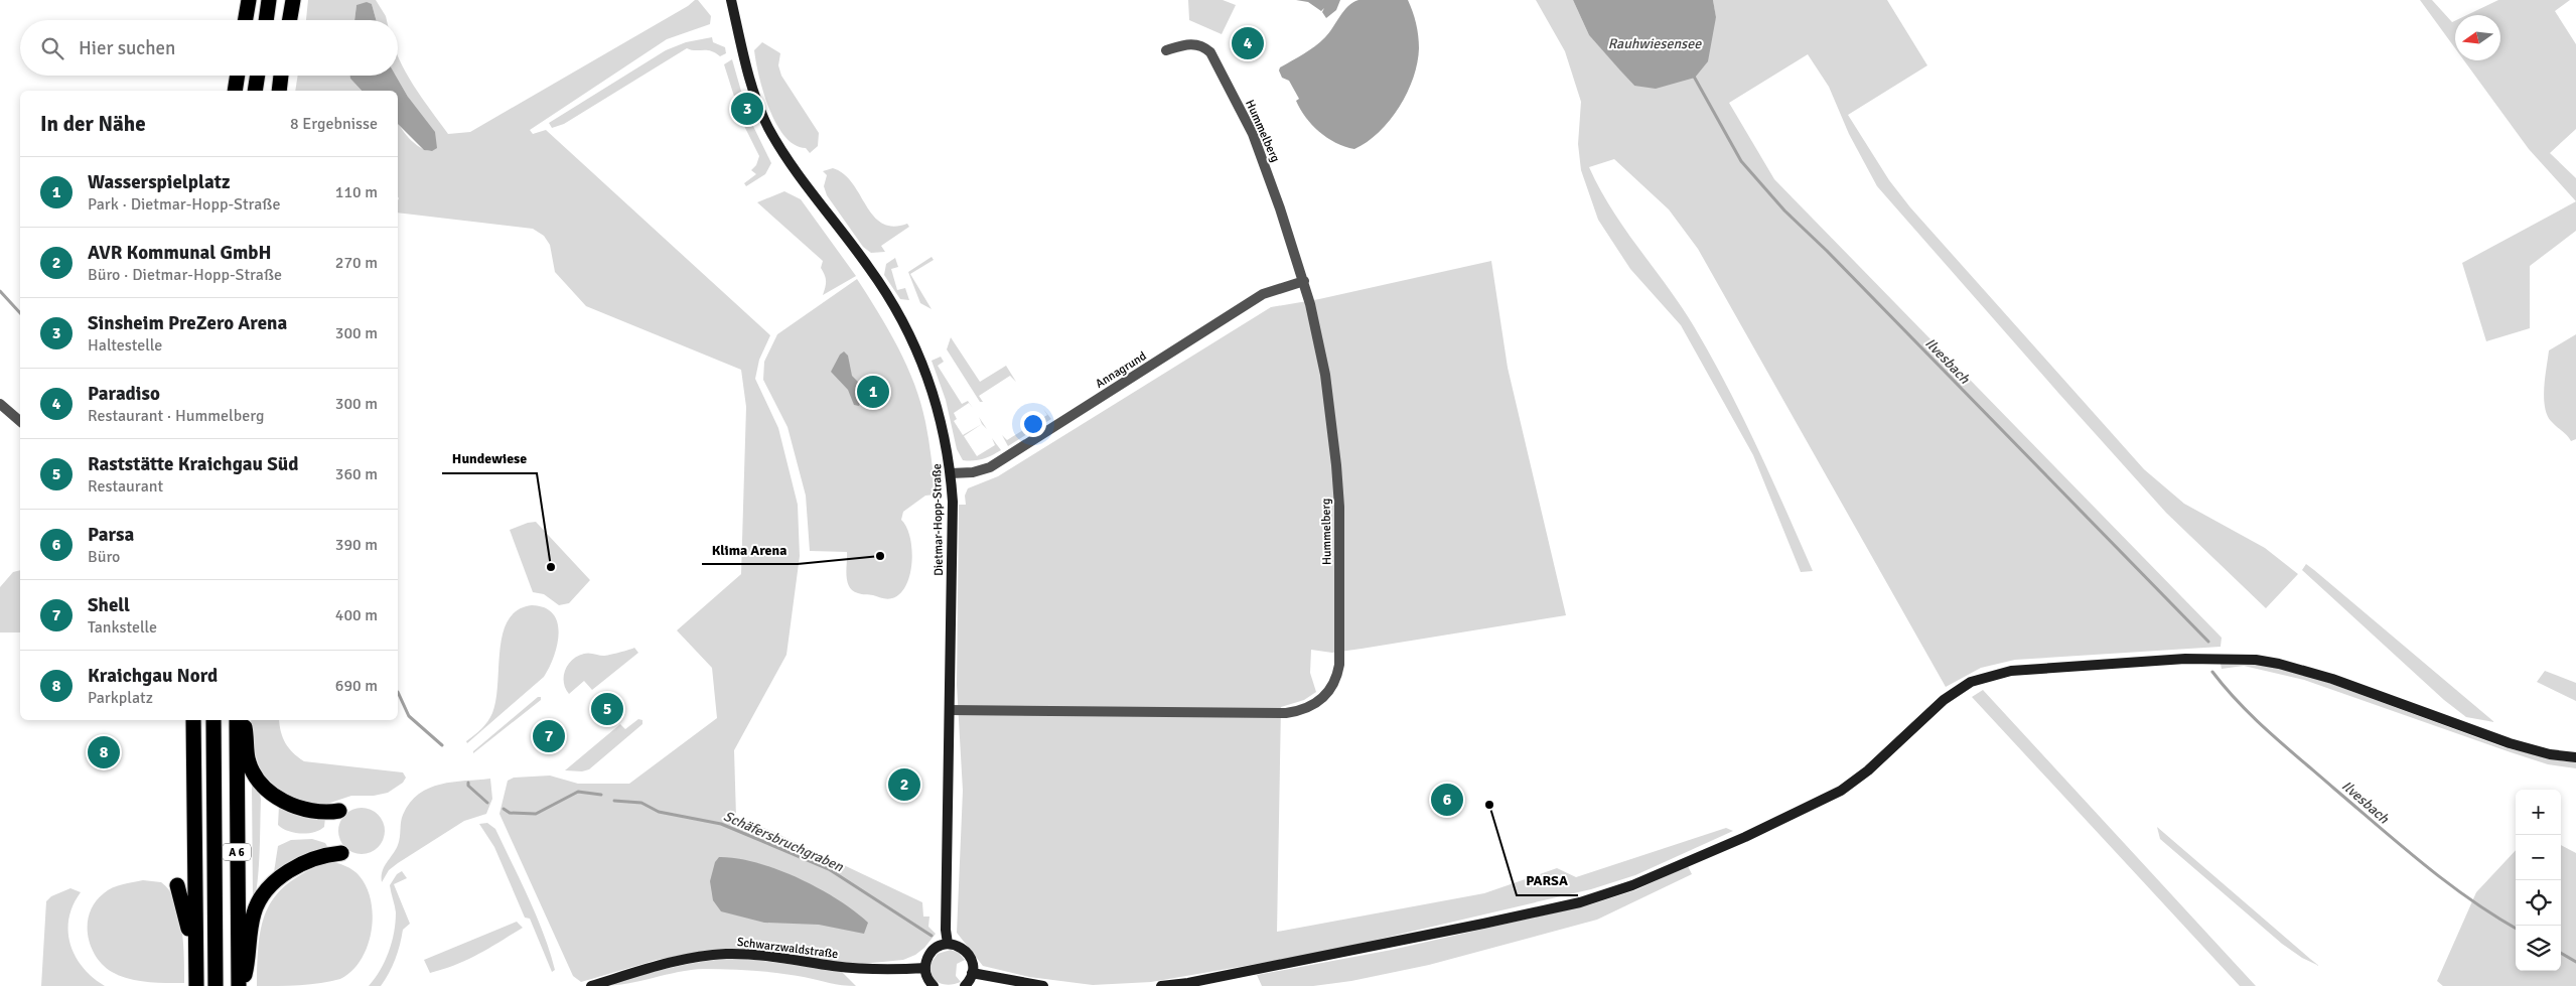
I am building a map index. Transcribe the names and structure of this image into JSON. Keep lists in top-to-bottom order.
{
  "streets": {
    "highway": ["A 6"],
    "main road": ["Dietmar-Hopp-Straße", "Schwarzwaldstraße"],
    "street": ["Hummelberg", "Annagrund"]
  },
  "crossings": [
    ["Hummelberg", "Annagrund"],
    ["Hummelberg", "Dietmar-Hopp-Straße"],
    ["Annagrund", "Dietmar-Hopp-Straße"]
  ],
  "water": ["Rauhwiesensee", "Ilvesbach", "Schäfersbruchgraben"],
  "places": ["Klima Arena", "Hundewiese", "PARSA"],
  "north": "left",
  "page": {
    "search": "Hier suchen",
    "pins": [
      "4",
      "3",
      "1",
      "5",
      "7",
      "8",
      "2",
      "6"
    ],
    "heading": ["In der Nähe", "8 Ergebnisse"],
    "list": [
      {
        "mark": "1",
        "name": "Wasserspielplatz",
        "note": "Park · Dietmar-Hopp-Straße",
        "value": "110 m"
      },
      {
        "mark": "2",
        "name": "AVR Kommunal GmbH",
        "note": "Büro · Dietmar-Hopp-Straße",
        "value": "270 m"
      },
      {
        "mark": "3",
        "name": "Sinsheim PreZero Arena",
        "note": "Haltestelle",
        "value": "300 m"
      },
      {
        "mark": "4",
        "name": "Paradiso",
        "note": "Restaurant · Hummelberg",
        "value": "300 m"
      },
      {
        "mark": "5",
        "name": "Raststätte Kraichgau Süd",
        "note": "Restaurant",
        "value": "360 m"
      },
      {
        "mark": "6",
        "name": "Parsa",
        "note": "Büro",
        "value": "390 m"
      },
      {
        "mark": "7",
        "name": "Shell",
        "note": "Tankstelle",
        "value": "400 m"
      },
      {
        "mark": "8",
        "name": "Kraichgau Nord",
        "note": "Parkplatz",
        "value": "690 m"
      }
    ],
    "map_buttons": ["+", "−"]
  }
}
